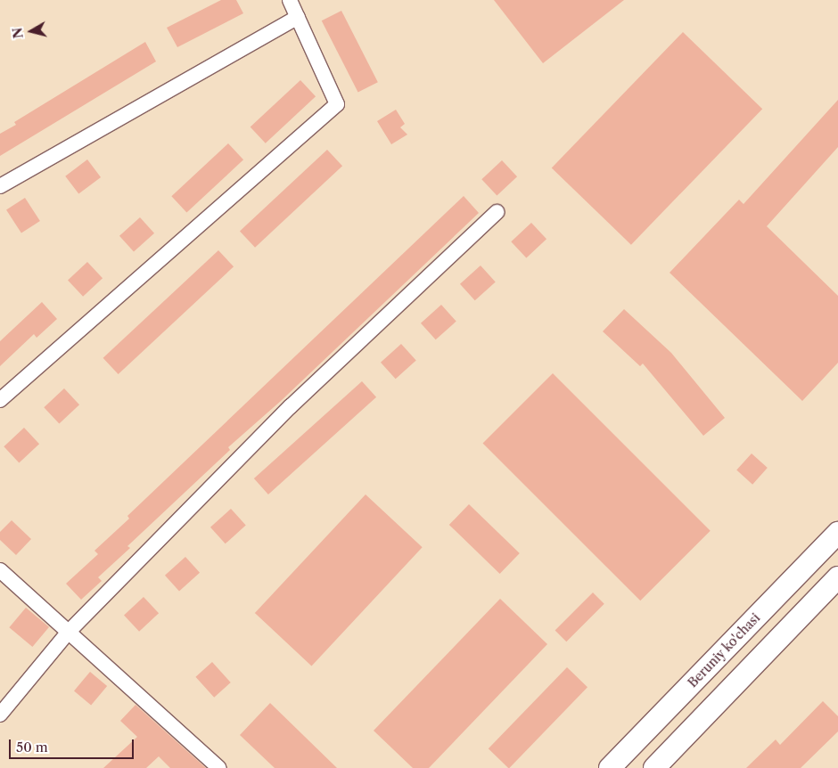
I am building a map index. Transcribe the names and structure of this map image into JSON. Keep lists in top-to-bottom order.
{
  "streets": {
    "main road": ["Beruniy ko'chasi"]
  },
  "scale_bar": "50 m",
  "north": "left"
}
